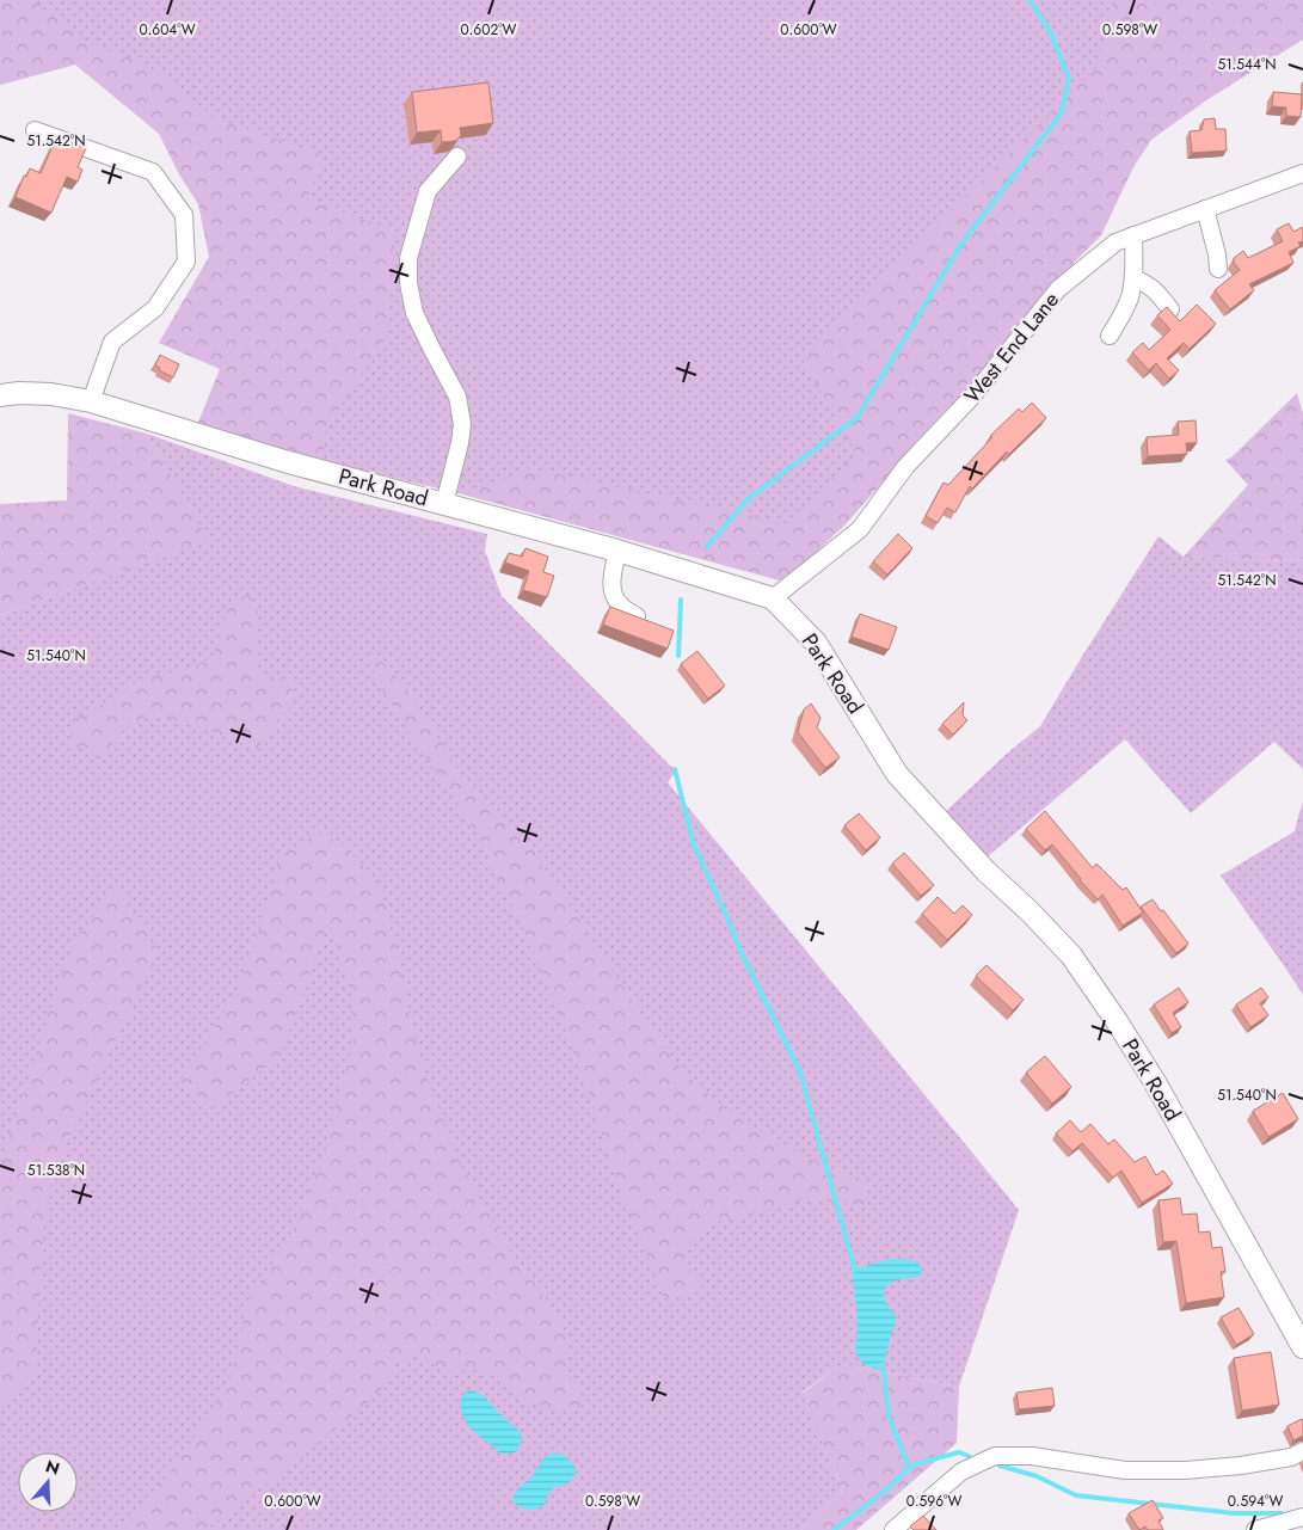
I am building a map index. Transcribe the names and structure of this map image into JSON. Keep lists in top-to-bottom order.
{
  "streets": {
    "main road": ["Park Road"],
    "street": ["West End Lane"]
  },
  "crossings": [
    ["West End Lane", "Park Road"]
  ],
  "north": "top",
  "coordinates": [
    "0.604°W",
    "0.602°W",
    "0.600°W",
    "0.598°W",
    "51.544°N",
    "51.542°N",
    "51.540°N",
    "51.538°N",
    "0.596°W",
    "0.594°W"
  ]
}
